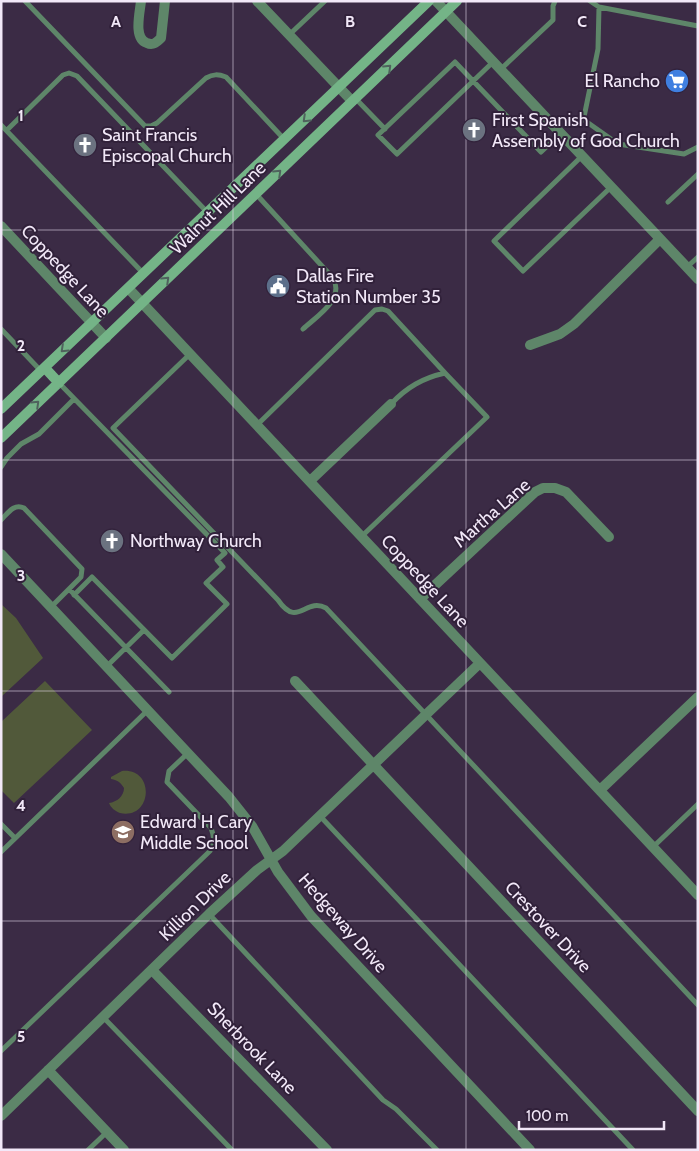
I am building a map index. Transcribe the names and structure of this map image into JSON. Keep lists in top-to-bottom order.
{
  "streets": {
    "main road": ["Walnut Hill Lane"],
    "street": [
      "Coppedge Lane",
      "Martha Lane",
      "Killion Drive",
      "Hedgeway Drive",
      "Crestover Drive",
      "Sherbrook Lane"
    ]
  },
  "crossings": [
    ["Walnut Hill Lane", "Coppedge Lane"],
    ["Coppedge Lane", "Martha Lane"],
    ["Coppedge Lane", "Killion Drive"],
    ["Killion Drive", "Hedgeway Drive"],
    ["Killion Drive", "Crestover Drive"],
    ["Killion Drive", "Sherbrook Lane"]
  ],
  "places": {
    "supermarket": ["El Rancho"],
    "church": ["First Spanish Assembly of God Church", "Saint Francis Episcopal Church", "Northway Church"],
    "public building": ["Dallas Fire Station Number 35"],
    "school or university": ["Edward H Cary Middle School"]
  },
  "scale_bar": "100 m",
  "grid": {
    "columns": ["A", "B", "C"],
    "rows": [
      "1",
      "2",
      "3",
      "4",
      "5"
    ]
  }
}
